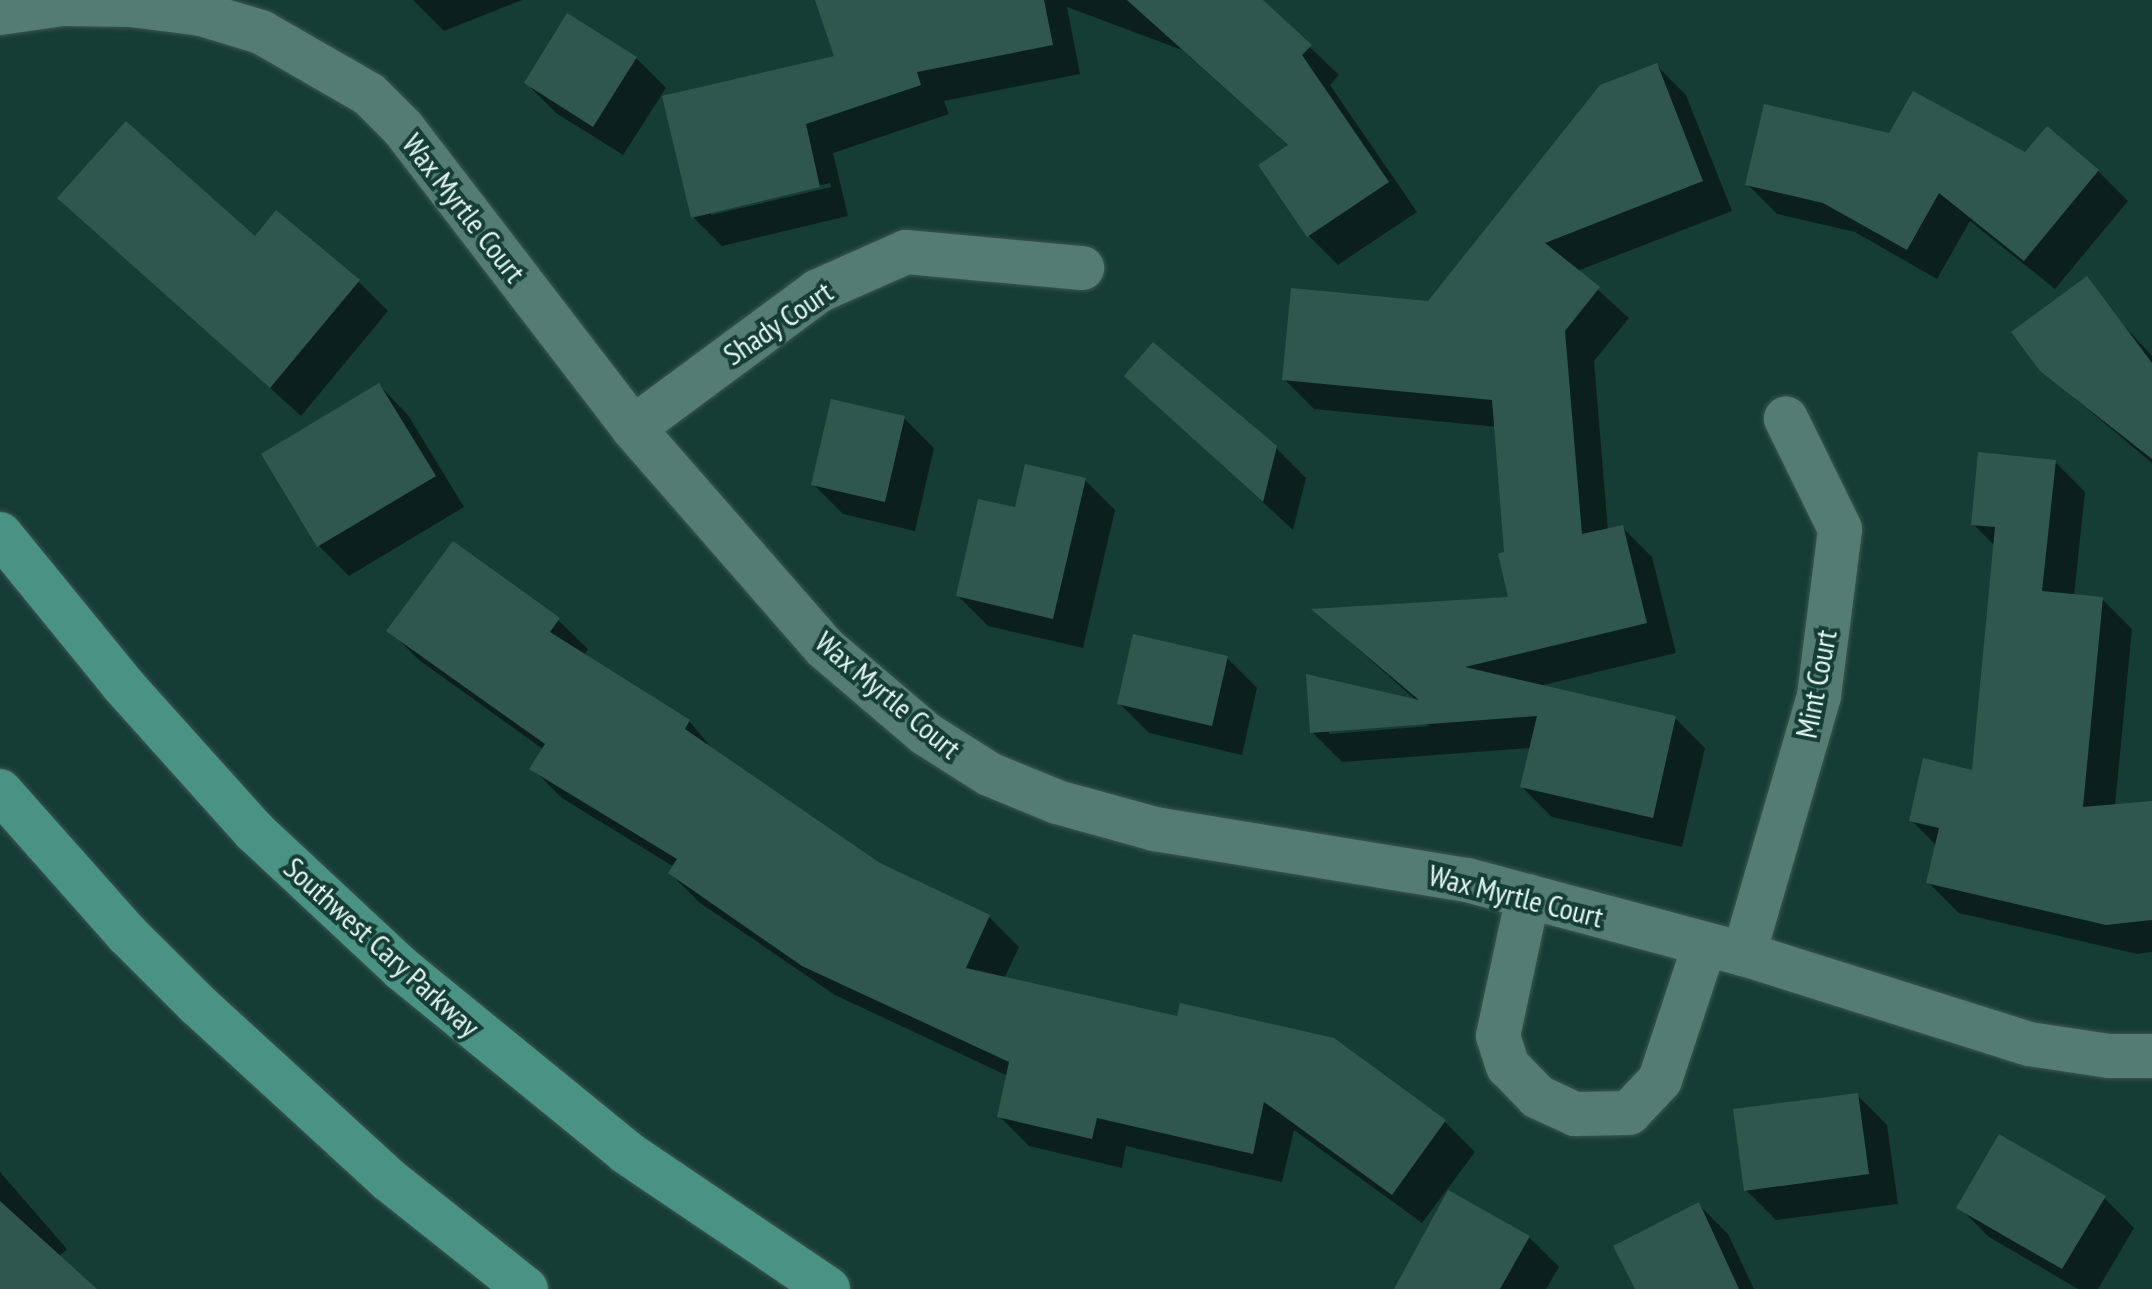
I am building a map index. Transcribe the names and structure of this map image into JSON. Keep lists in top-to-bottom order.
{
  "streets": {
    "main road": ["Southwest Cary Parkway"],
    "street": ["Wax Myrtle Court", "Shady Court", "Mint Court"]
  },
  "crossings": [
    ["Wax Myrtle Court", "Shady Court"],
    ["Wax Myrtle Court", "Mint Court"]
  ]
}
